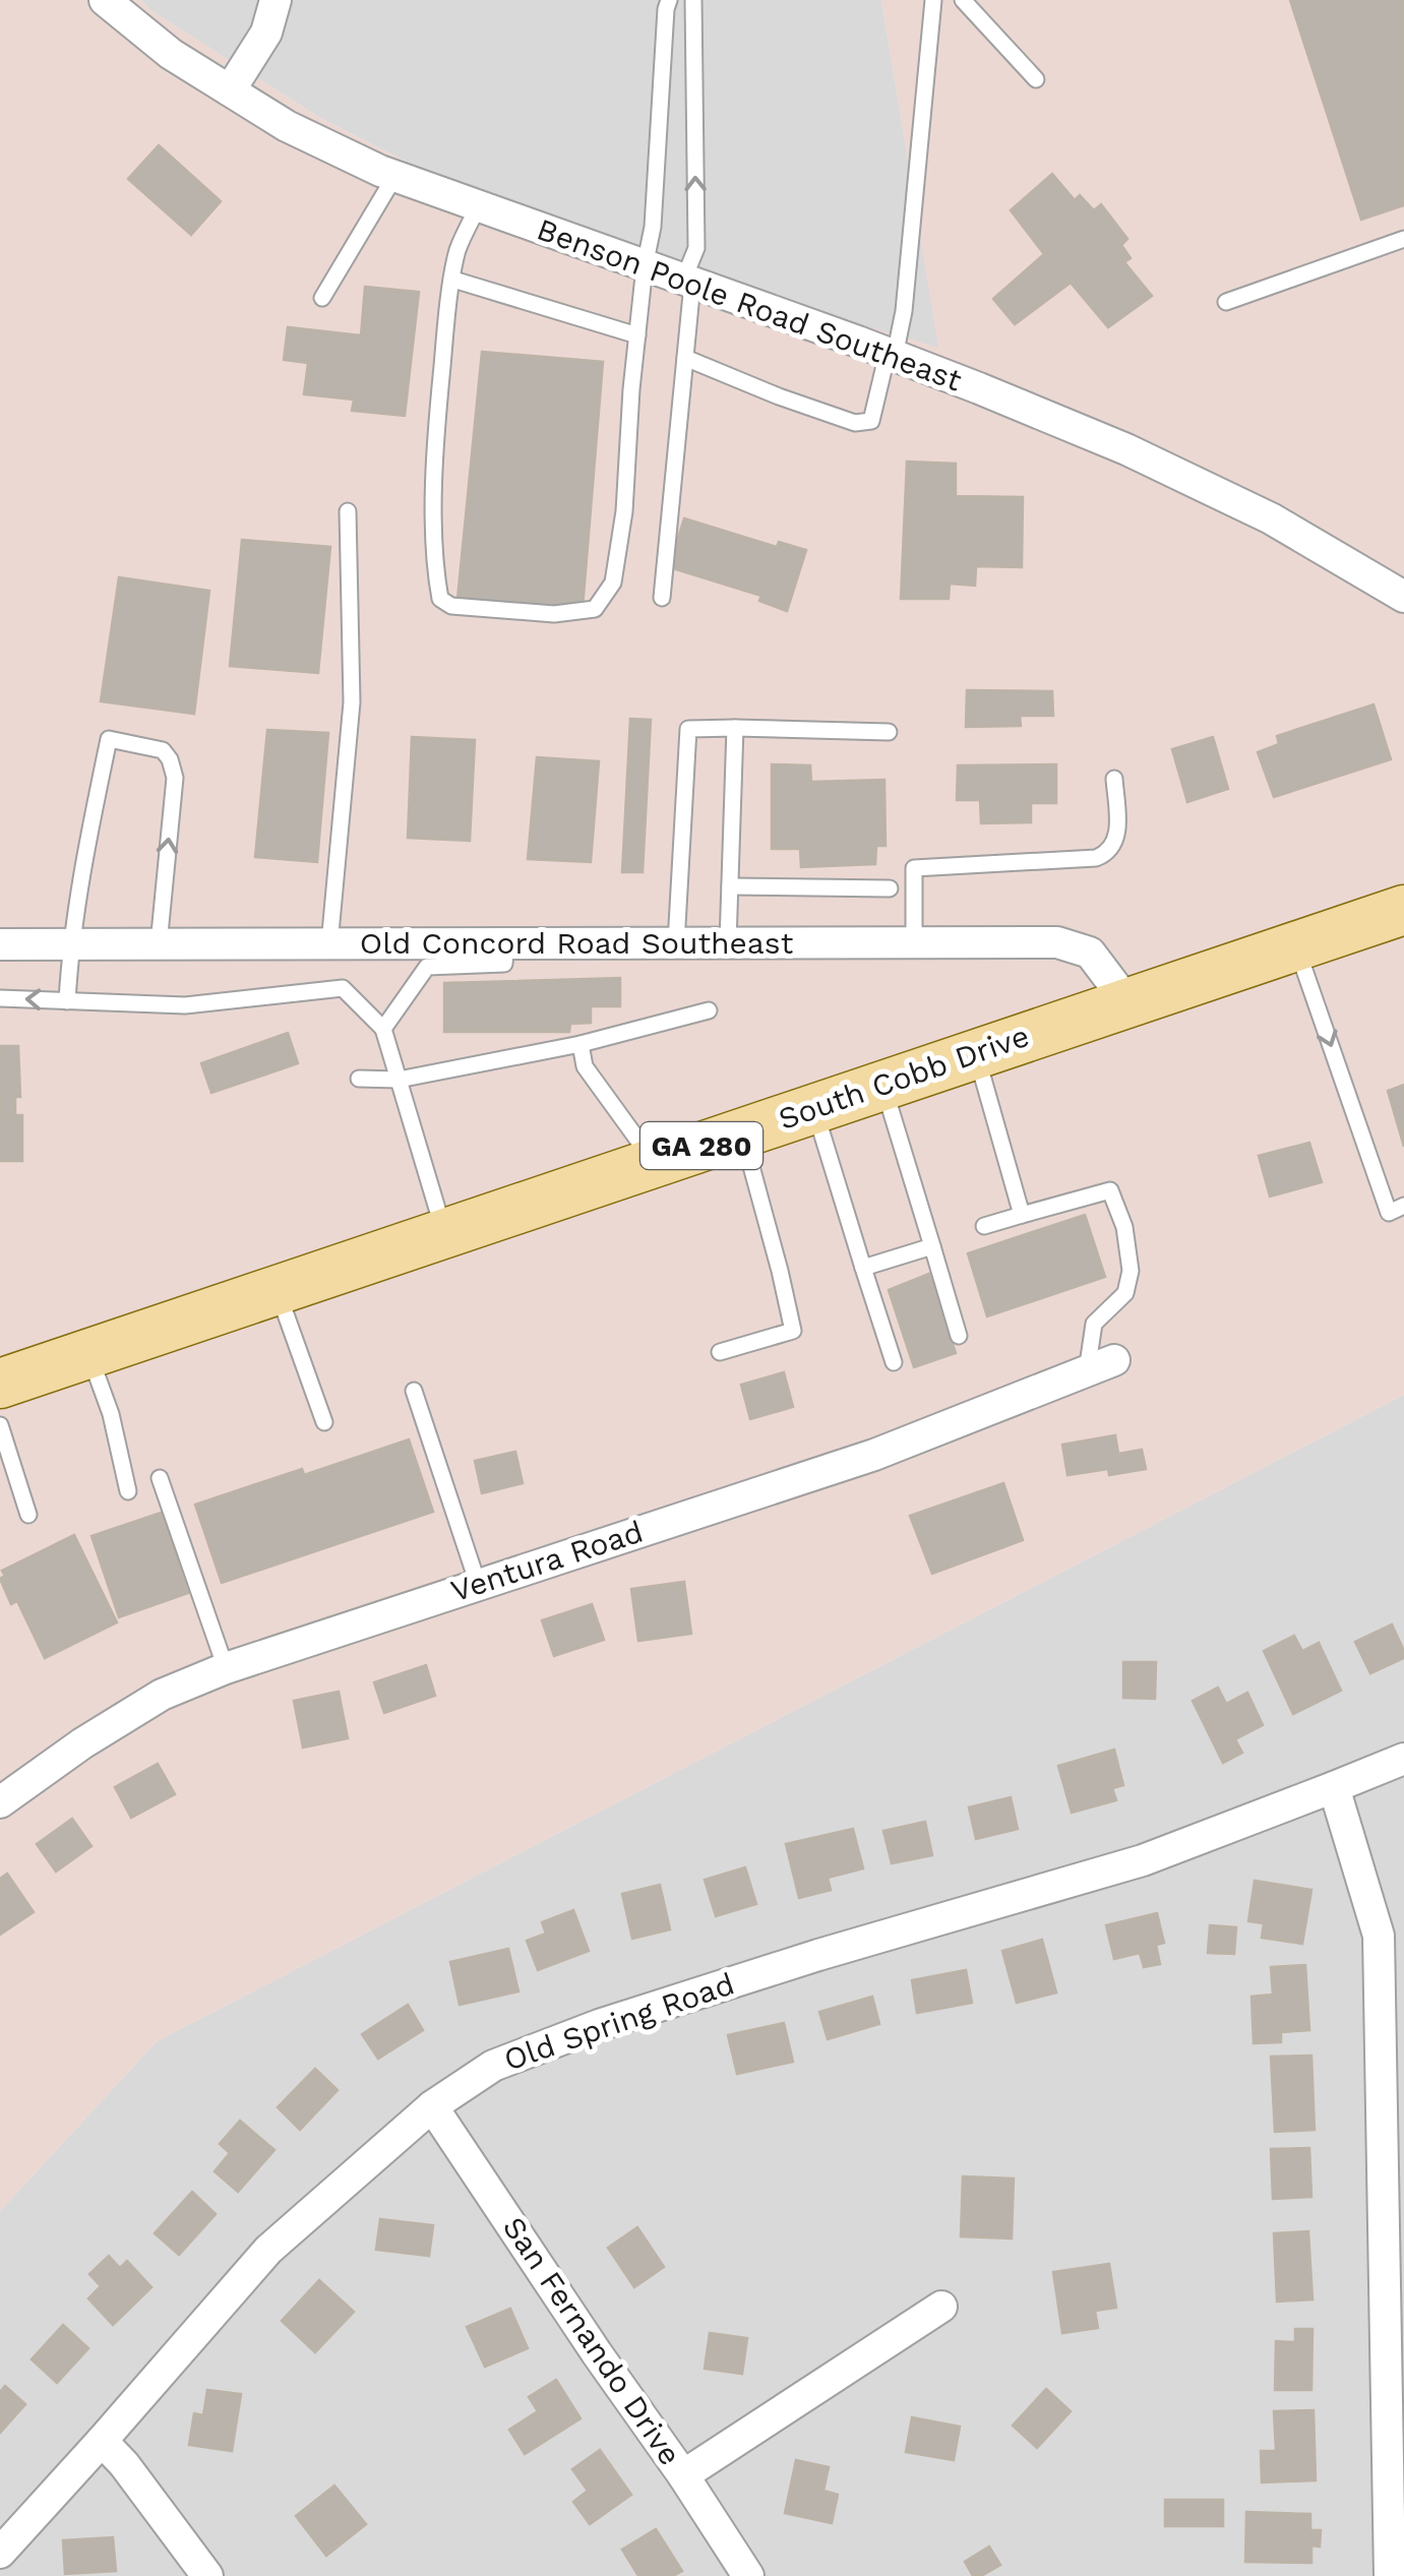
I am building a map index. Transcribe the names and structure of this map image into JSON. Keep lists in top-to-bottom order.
{
  "streets": {
    "main road": ["South Cobb Drive", "GA 280"],
    "street": [
      "Benson Poole Road Southeast",
      "Old Concord Road Southeast",
      "Ventura Road",
      "Old Spring Road",
      "San Fernando Drive"
    ]
  },
  "crossings": [
    ["Old Concord Road Southeast", "South Cobb Drive"],
    ["Old Spring Road", "San Fernando Drive"]
  ]
}
